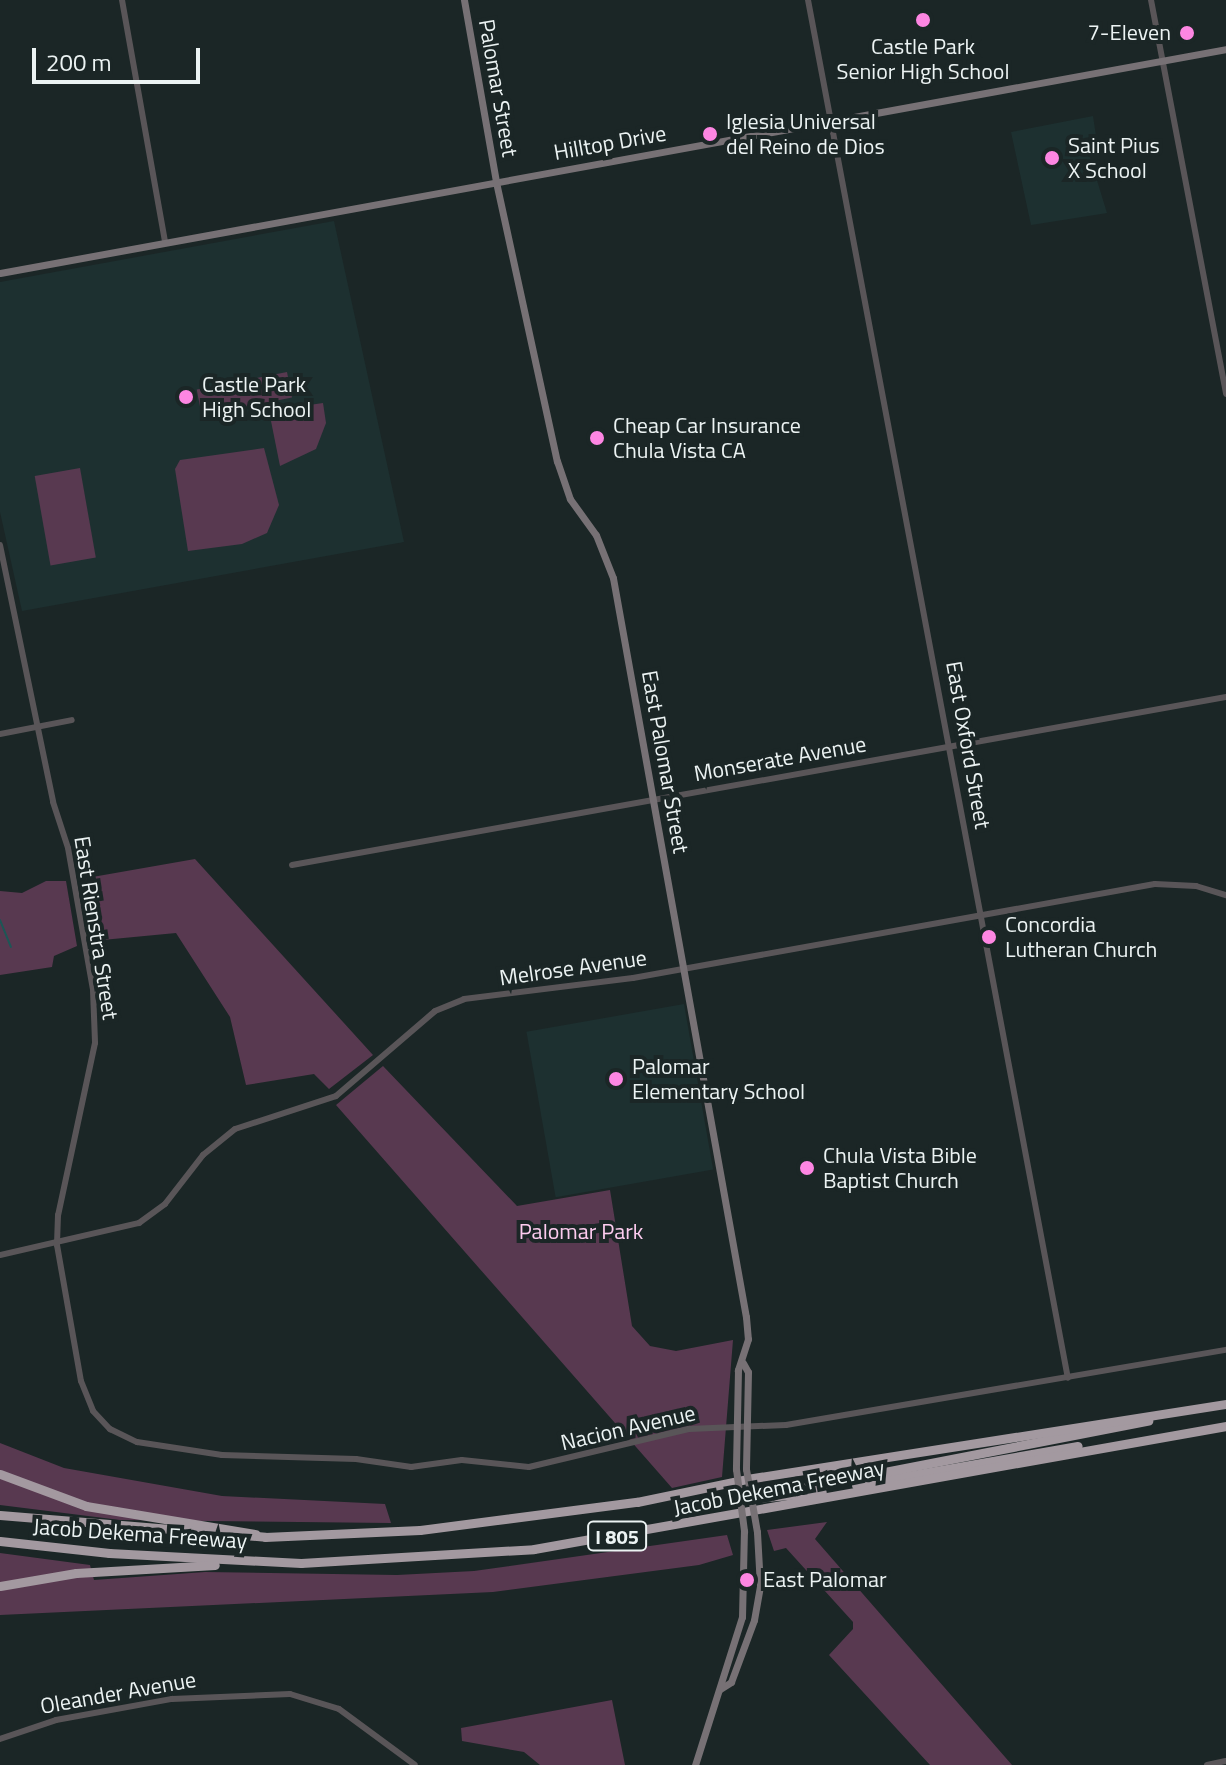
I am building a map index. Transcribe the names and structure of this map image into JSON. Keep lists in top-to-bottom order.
{
  "streets": {
    "highway": ["Jacob Dekema Freeway", "I 805"],
    "main road": ["Palomar Street", "Hilltop Drive", "East Palomar Street"],
    "street": [
      "East Oxford Street",
      "Monserate Avenue",
      "East Rienstra Street",
      "Melrose Avenue",
      "Nacion Avenue",
      "Oleander Avenue"
    ]
  },
  "crossings": [
    ["Palomar Street", "Hilltop Drive"],
    ["Palomar Street", "East Palomar Street"],
    ["Hilltop Drive", "East Oxford Street"],
    ["Hilltop Drive", "East Palomar Street"],
    ["East Oxford Street", "Monserate Avenue"],
    ["East Oxford Street", "Melrose Avenue"],
    ["East Oxford Street", "Nacion Avenue"],
    ["Monserate Avenue", "East Palomar Street"],
    ["East Palomar Street", "Melrose Avenue"],
    ["East Palomar Street", "Nacion Avenue"],
    ["East Rienstra Street", "Melrose Avenue"],
    ["East Rienstra Street", "Nacion Avenue"]
  ],
  "parks": ["Palomar Park"],
  "places": [
    "Castle Park Senior High School",
    "7-Eleven",
    "Iglesia Universal del Reino de Dios",
    "Saint Pius X School",
    "Castle Park High School",
    "Cheap Car Insurance Chula Vista CA",
    "Concordia Lutheran Church",
    "Palomar Elementary School",
    "Chula Vista Bible Baptist Church",
    "East Palomar"
  ],
  "scale_bar": "200 m"
}
